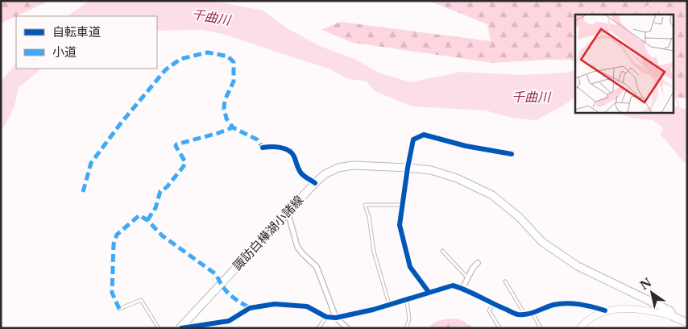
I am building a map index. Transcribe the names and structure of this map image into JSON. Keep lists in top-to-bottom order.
{
  "streets": {
    "main road": ["諏訪白樺湖小諸線"]
  },
  "water": ["千曲川"],
  "legend": ["自転車道", "小道"],
  "north": "top left"
}
